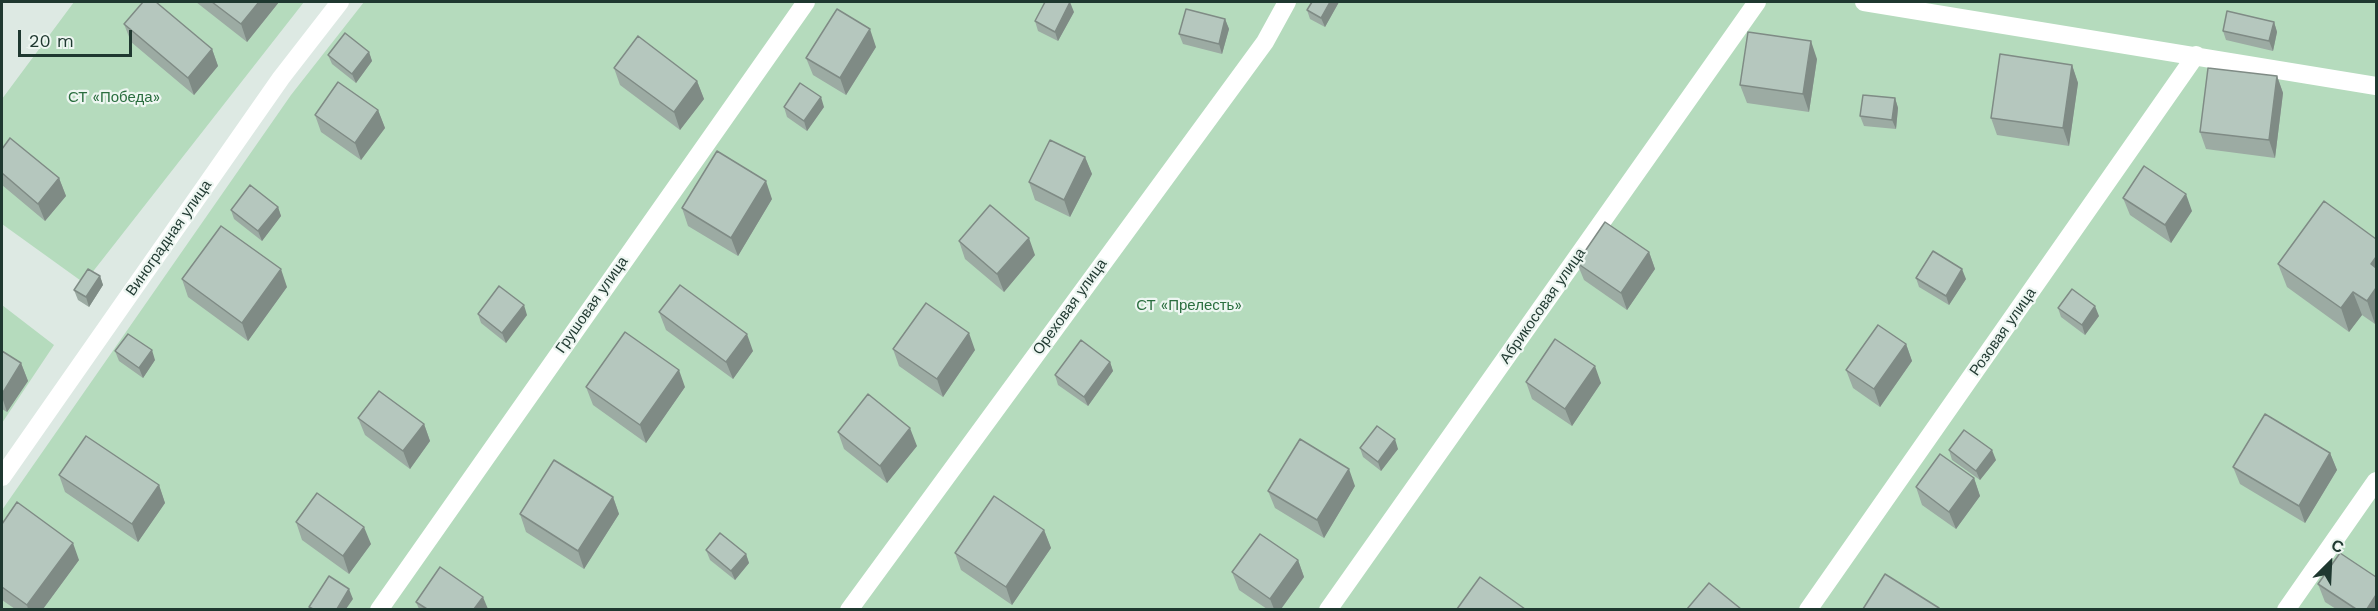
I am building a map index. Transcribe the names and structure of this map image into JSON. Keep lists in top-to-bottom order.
{
  "streets": {
    "street": [
      "Виноградная улица",
      "Грушовая улица",
      "Абрикосовая улица",
      "Ореховая улица",
      "Розовая улица"
    ]
  },
  "parks": ["СТ «Победа»", "СТ «Прелесть»"],
  "scale_bar": "20 m",
  "north": "top right"
}
